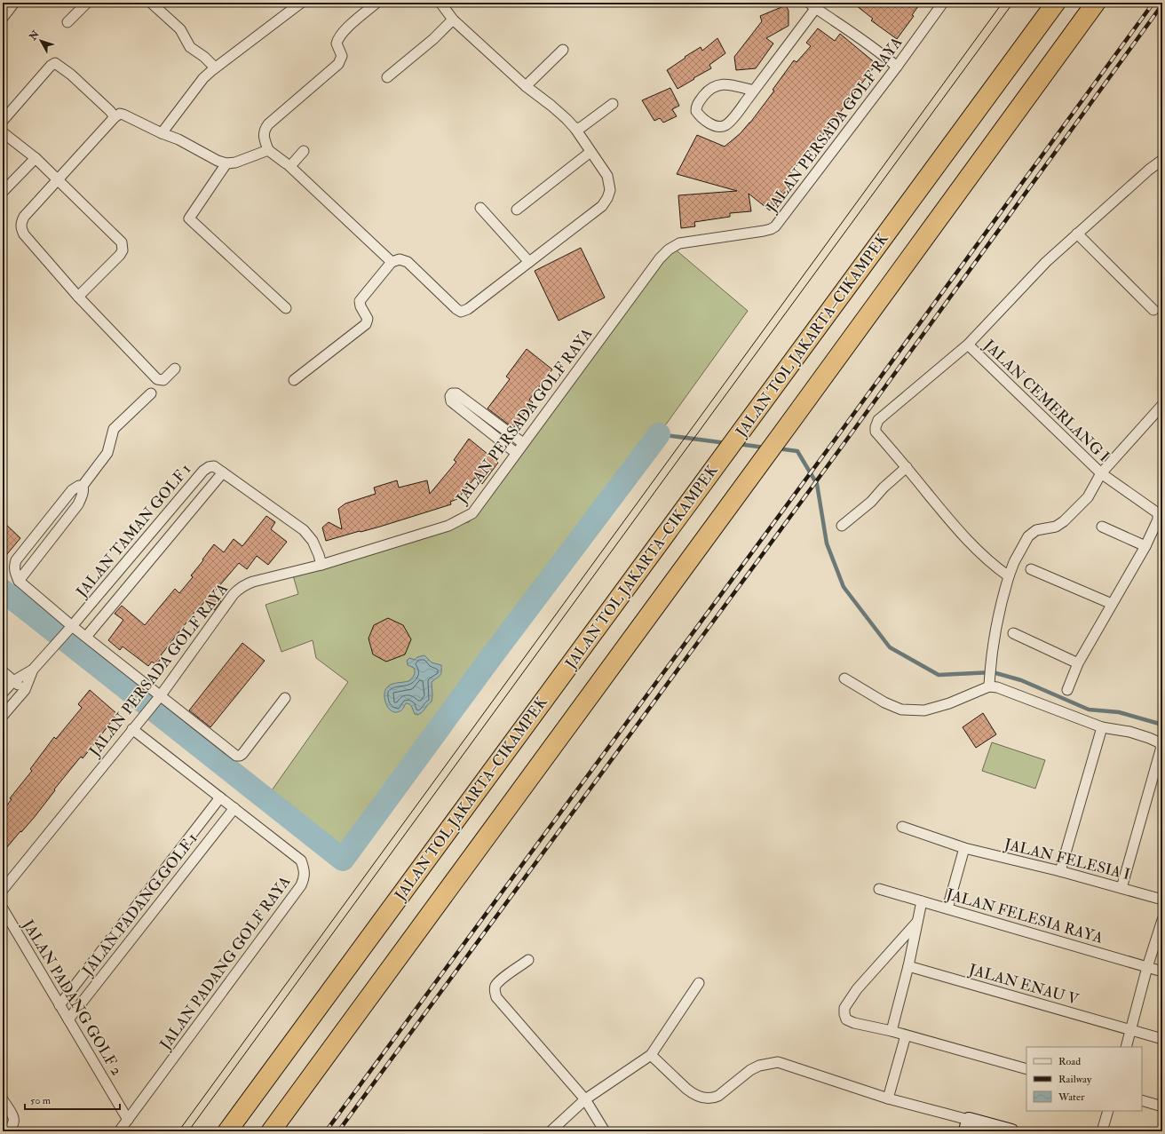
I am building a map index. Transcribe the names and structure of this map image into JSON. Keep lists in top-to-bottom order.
{
  "streets": {
    "highway": ["JALAN TOL JAKARTA–CIKAMPEK"],
    "street": [
      "JALAN PERSADA GOLF RAYA",
      "JALAN CEMERLANG I",
      "JALAN TAMAN GOLF 1",
      "JALAN FELESIA I",
      "JALAN PADANG GOLF 1",
      "JALAN FELESIA RAYA",
      "JALAN PADANG GOLF RAYA",
      "JALAN ENAU V",
      "JALAN PADANG GOLF 2"
    ]
  },
  "crossings": [
    ["JALAN PERSADA GOLF RAYA", "JALAN TAMAN GOLF 1"],
    ["JALAN PERSADA GOLF RAYA", "JALAN PADANG GOLF RAYA"],
    ["JALAN PADANG GOLF 1", "JALAN PADANG GOLF RAYA"],
    ["JALAN PADANG GOLF 1", "JALAN PADANG GOLF 2"],
    ["JALAN PADANG GOLF RAYA", "JALAN PADANG GOLF 2"]
  ],
  "legend": ["Road", "Railway", "Water"],
  "scale_bar": "50 m",
  "north": "top left"
}
